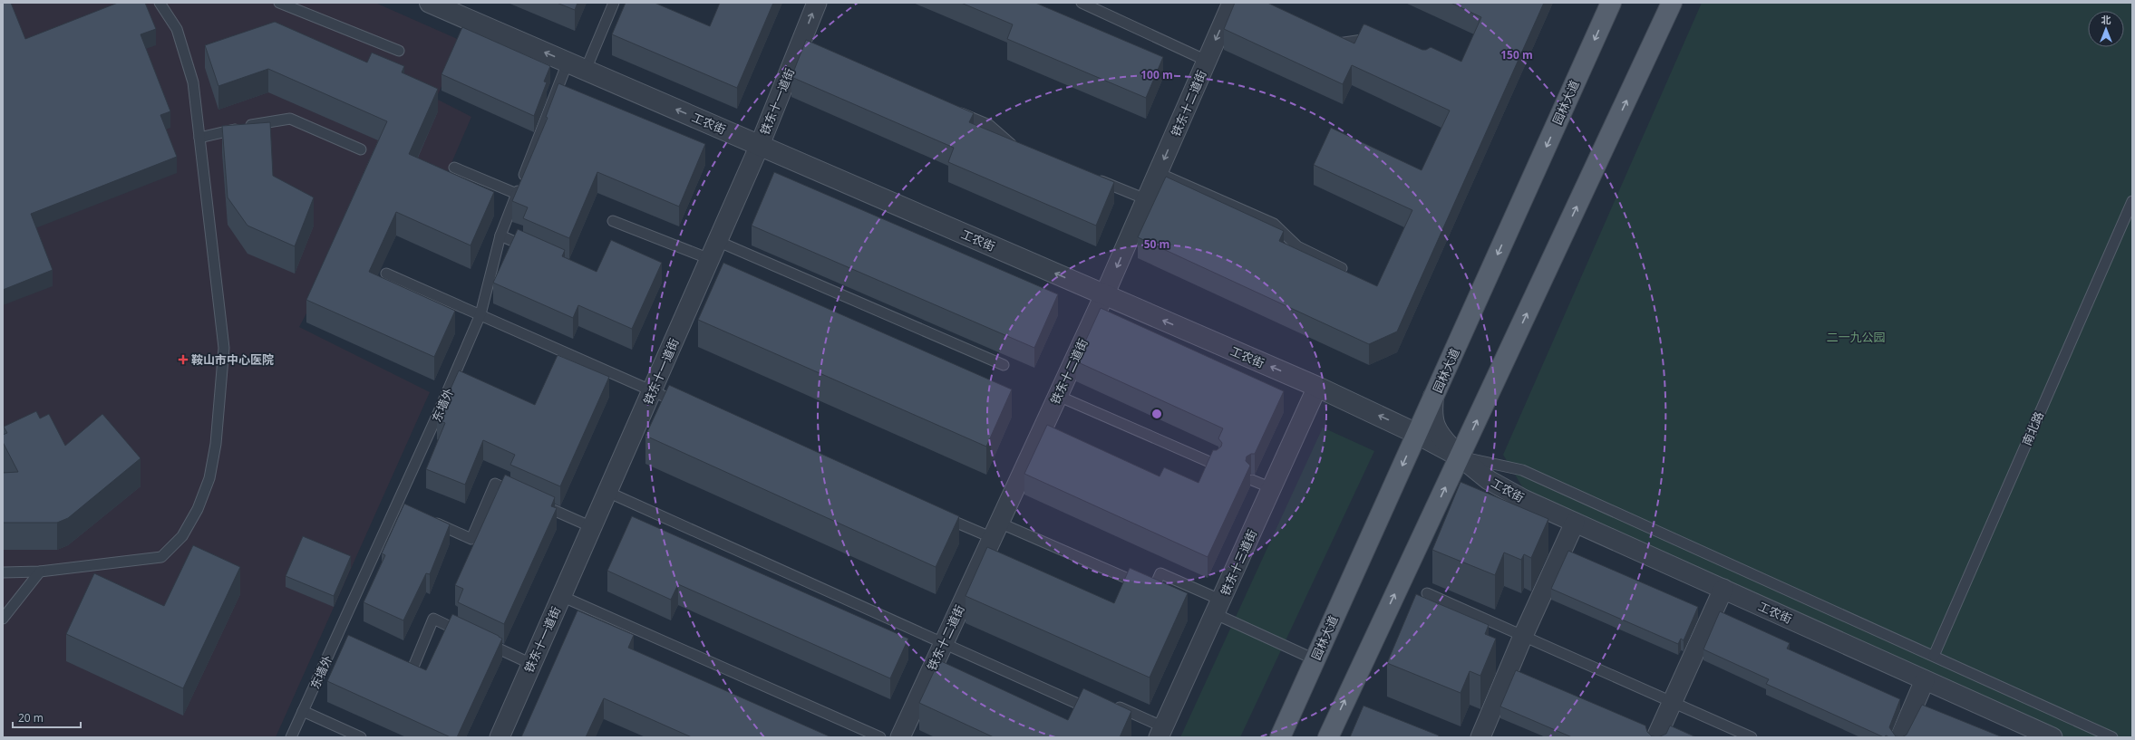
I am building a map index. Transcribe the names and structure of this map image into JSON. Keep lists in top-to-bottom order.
{
  "streets": {
    "main road": ["园林大道"],
    "street": [
      "铁东十一道街",
      "铁东十二道街",
      "工农街",
      "铁东十三道街"
    ],
    "lane": ["东墙外", "南北路"]
  },
  "crossings": [
    ["铁东十一道街", "工农街"],
    ["园林大道", "工农街"],
    ["铁东十二道街", "工农街"],
    ["工农街", "东墙外"],
    ["工农街", "铁东十三道街"]
  ],
  "one_way": ["铁东十二道街", "工农街"],
  "parks": ["二一九公园"],
  "places": {
    "health": ["鞍山市中心医院"]
  },
  "scale_bar": "20 m",
  "north": "top",
  "rings": ["150 m", "100 m", "50 m"]
}
